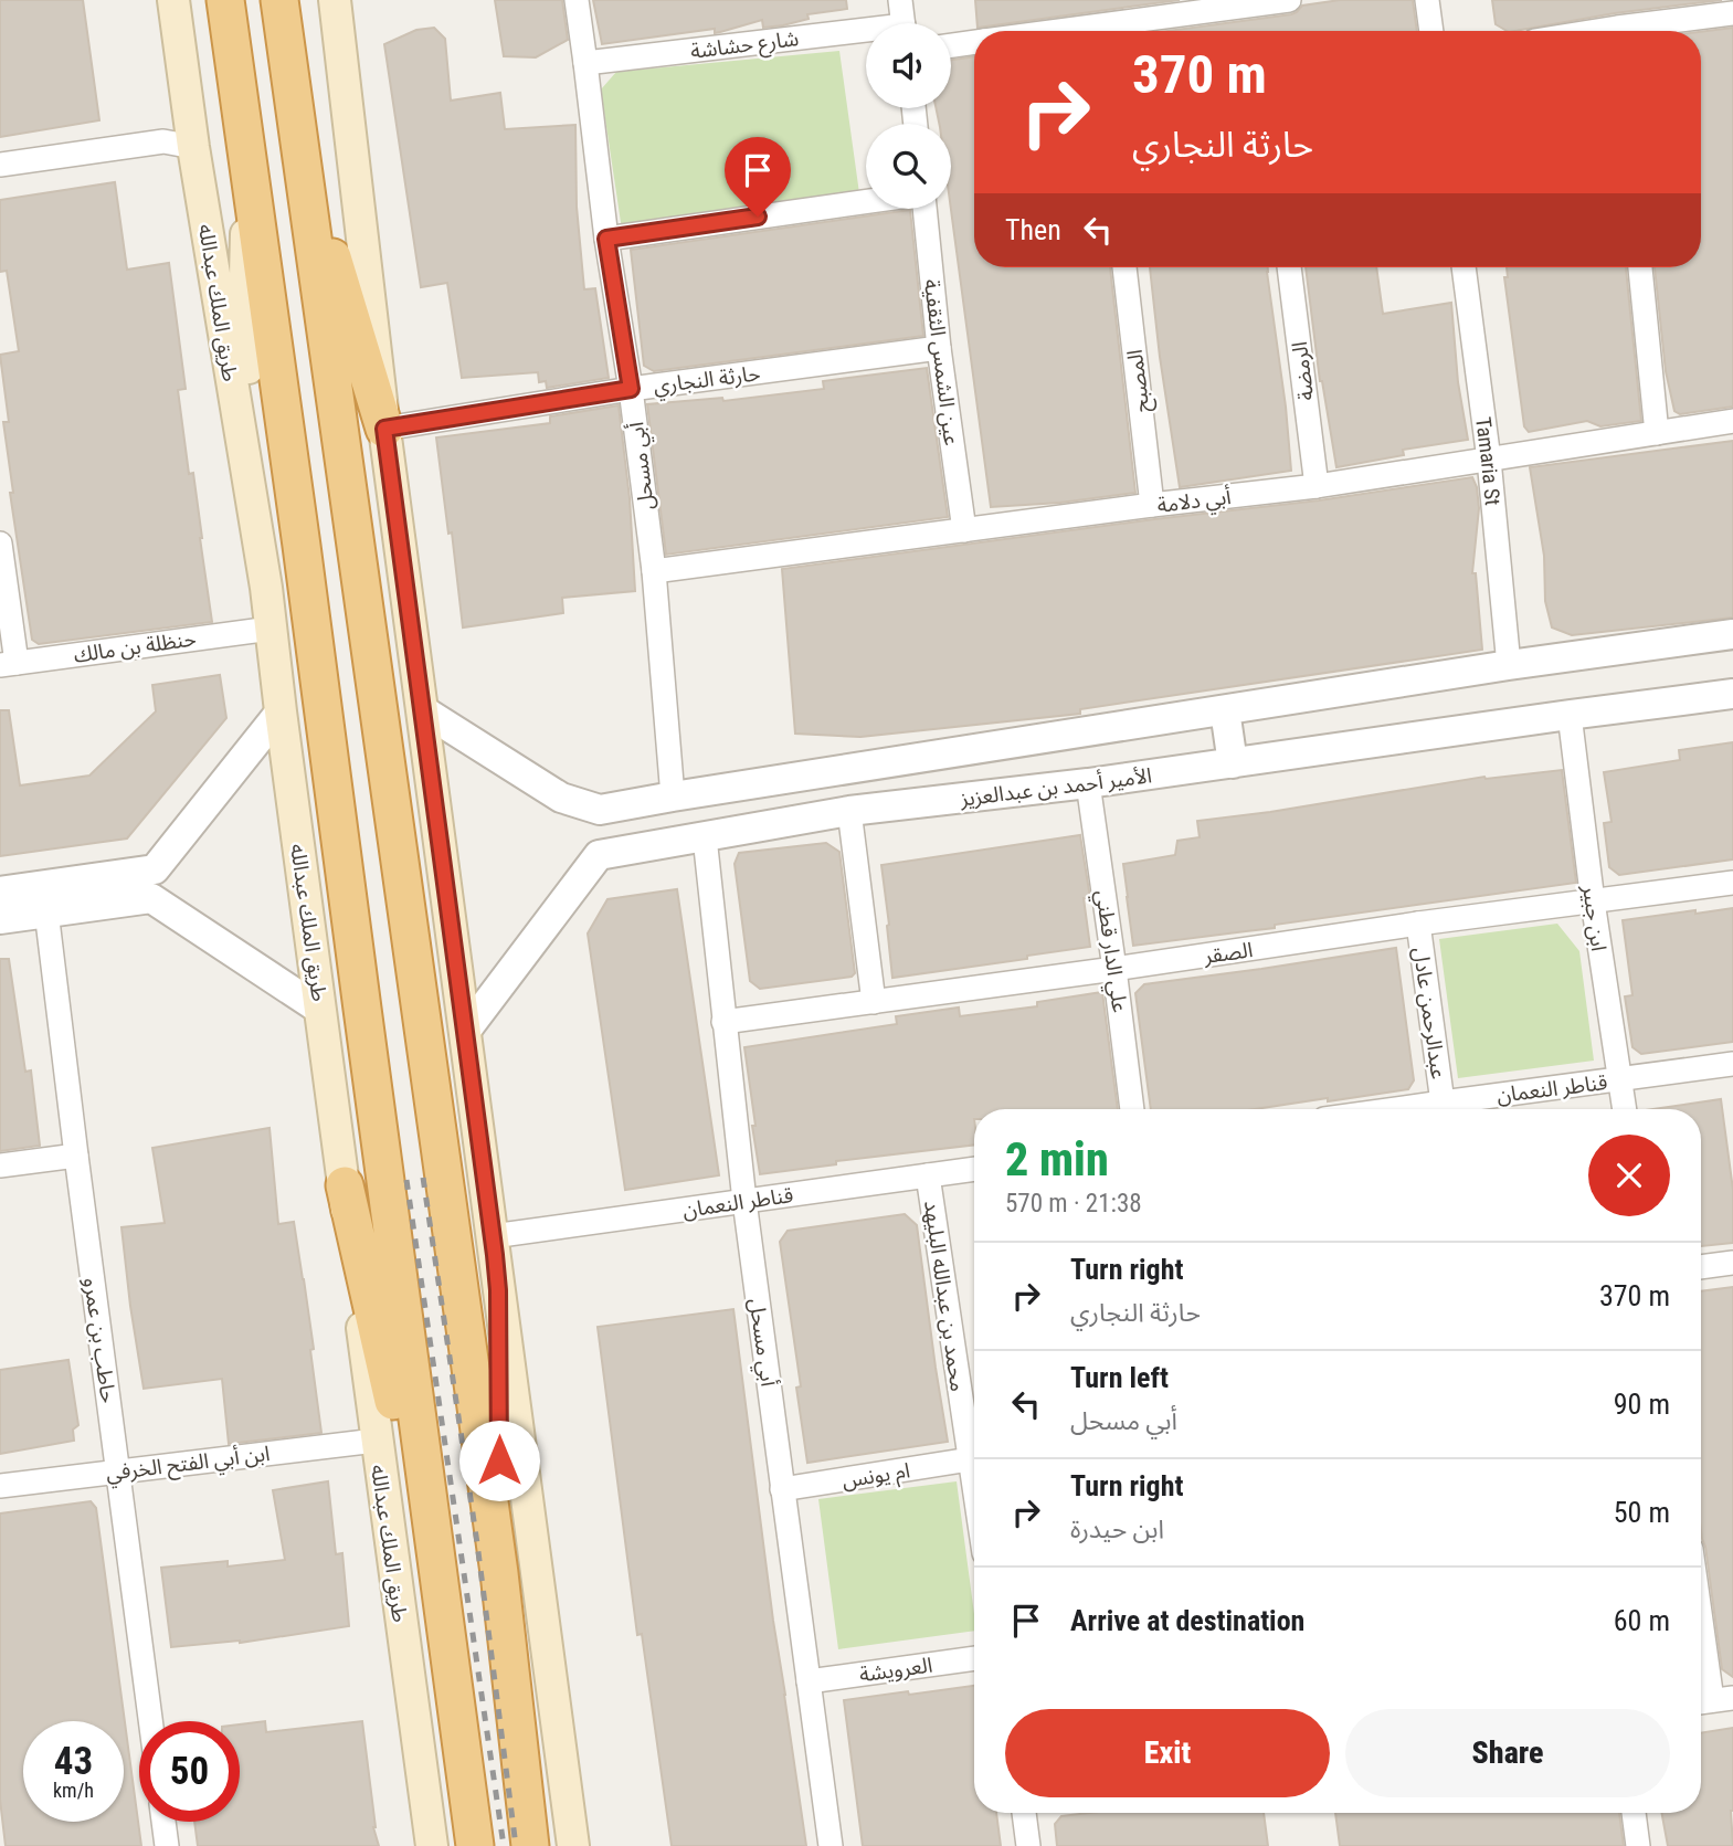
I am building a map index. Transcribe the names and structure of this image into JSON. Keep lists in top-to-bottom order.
{
  "streets": {
    "highway": ["طريق الملك عبدالله"],
    "street": [
      "شارع حشاشة",
      "عين الشمس الثقفية",
      "الرمضة",
      "حارثة النجاري",
      "المصبح",
      "Tamaria St",
      "أبي مسحل",
      "أبي دلامة",
      "حنظلة بن مالك",
      "الأمير أحمد بن عبدالعزيز",
      "ابن جبير",
      "علي الدار قطني",
      "الصقر",
      "عبدالرحمن عادل",
      "قناطر النعمان",
      "محمد بن عبدالله البليهد",
      "حاطب بن عمرو",
      "ابن أبي الفتح الخرفي",
      "ام يونس",
      "العرويشة"
    ]
  },
  "crossings": [
    ["شارع حشاشة", "أبي مسحل"],
    ["طريق الملك عبدالله", "حنظلة بن مالك"],
    ["طريق الملك عبدالله", "ابن أبي الفتح الخرفي"],
    ["عين الشمس الثقفية", "حارثة النجاري"],
    ["عين الشمس الثقفية", "أبي دلامة"],
    ["الرمضة", "أبي دلامة"],
    ["حارثة النجاري", "أبي مسحل"],
    ["المصبح", "أبي دلامة"],
    ["Tamaria St", "أبي دلامة"],
    ["أبي مسحل", "أبي دلامة"],
    ["أبي مسحل", "الأمير أحمد بن عبدالعزيز"],
    ["أبي مسحل", "الصقر"],
    ["أبي مسحل", "قناطر النعمان"],
    ["أبي مسحل", "ام يونس"],
    ["أبي مسحل", "العرويشة"],
    ["الأمير أحمد بن عبدالعزيز", "ابن جبير"],
    ["الأمير أحمد بن عبدالعزيز", "علي الدار قطني"],
    ["ابن جبير", "الصقر"],
    ["ابن جبير", "قناطر النعمان"],
    ["علي الدار قطني", "الصقر"],
    ["الصقر", "عبدالرحمن عادل"],
    ["عبدالرحمن عادل", "قناطر النعمان"],
    ["قناطر النعمان", "محمد بن عبدالله البليهد"],
    ["محمد بن عبدالله البليهد", "ام يونس"],
    ["حاطب بن عمرو", "ابن أبي الفتح الخرفي"]
  ],
  "page": {
    "turn": ["370 m", "حارثة النجاري"],
    "then": "Then",
    "heading": ["2 min", "570 m · 21:38"],
    "list": [
      {
        "name": "Turn right",
        "note": "حارثة النجاري",
        "value": "370 m"
      },
      {
        "name": "Turn left",
        "note": "أبي مسحل",
        "value": "90 m"
      },
      {
        "name": "Turn right",
        "note": "ابن حيدرة",
        "value": "50 m"
      },
      {
        "name": "Arrive at destination",
        "value": "60 m"
      }
    ],
    "buttons": ["Exit", "Share"],
    "speed": "43 km/h",
    "limit": "50"
  }
}
